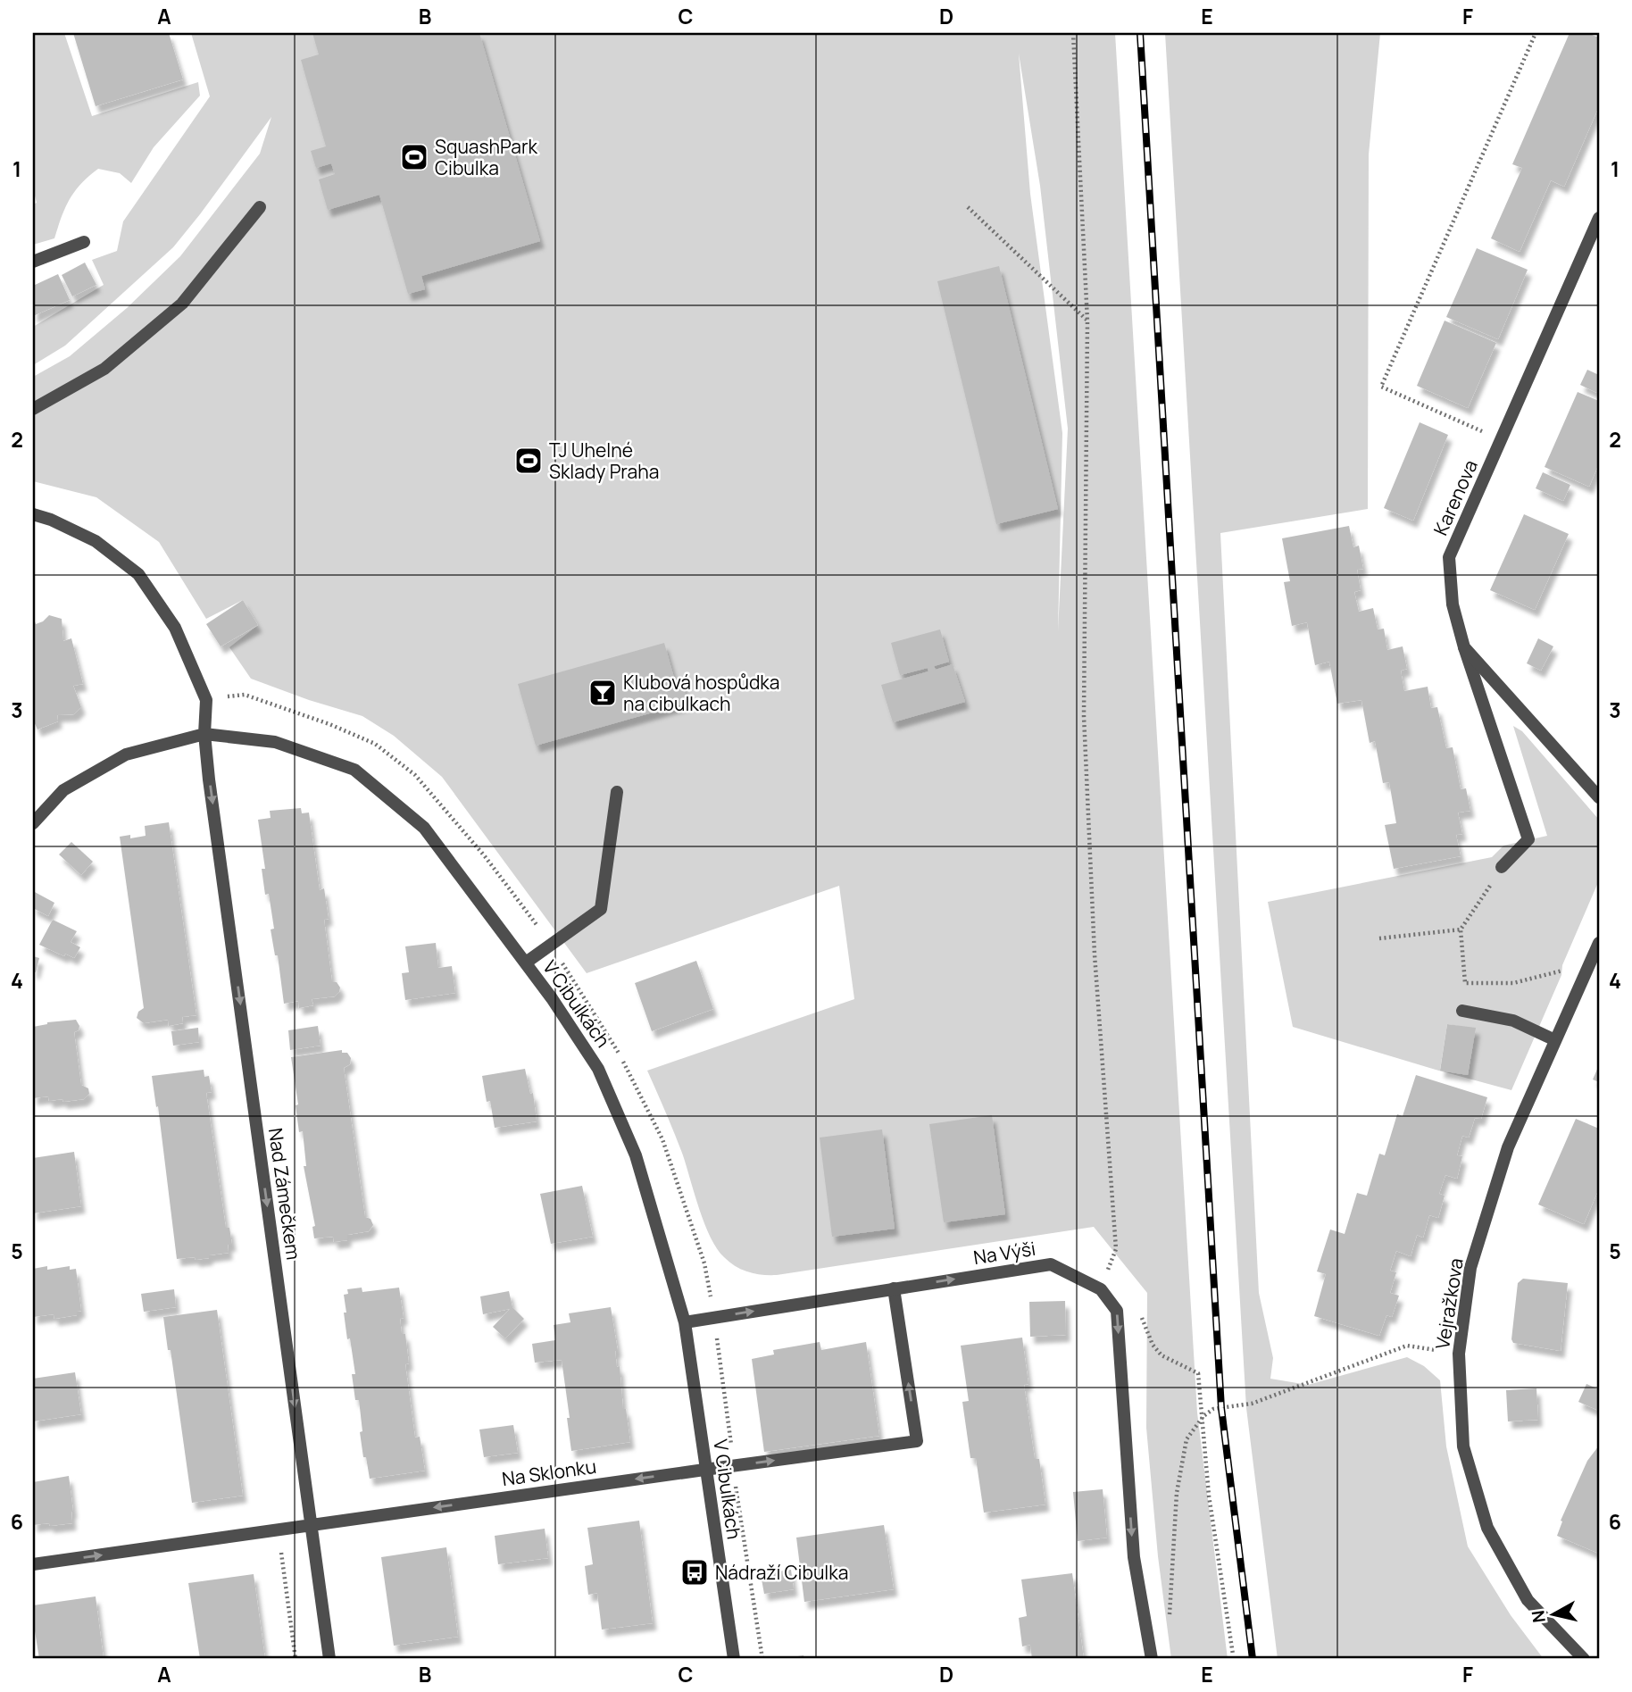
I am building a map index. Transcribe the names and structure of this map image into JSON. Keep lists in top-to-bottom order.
{
  "streets": {
    "street": [
      "Karenova",
      "V Cibulkách",
      "Nad Zámečkem",
      "Na Výši",
      "Vejražkova",
      "Na Sklonku"
    ]
  },
  "crossings": [
    ["V Cibulkách", "Nad Zámečkem"],
    ["V Cibulkách", "Na Výši"],
    ["V Cibulkách", "Na Sklonku"],
    ["Nad Zámečkem", "Na Sklonku"],
    ["Na Výši", "Na Sklonku"]
  ],
  "one_way": ["Nad Zámečkem", "Na Výši"],
  "places": {
    "sports": ["SquashPark Cibulka", "TJ Uhelné Sklady Praha"],
    "bar": ["Klubová hospůdka na cibulkach"],
    "bus stop": ["Nádraží Cibulka"]
  },
  "north": "left",
  "grid": {
    "columns": [
      "A",
      "B",
      "C",
      "D",
      "E",
      "F"
    ],
    "rows": [
      "1",
      "2",
      "3",
      "4",
      "5",
      "6"
    ]
  }
}
